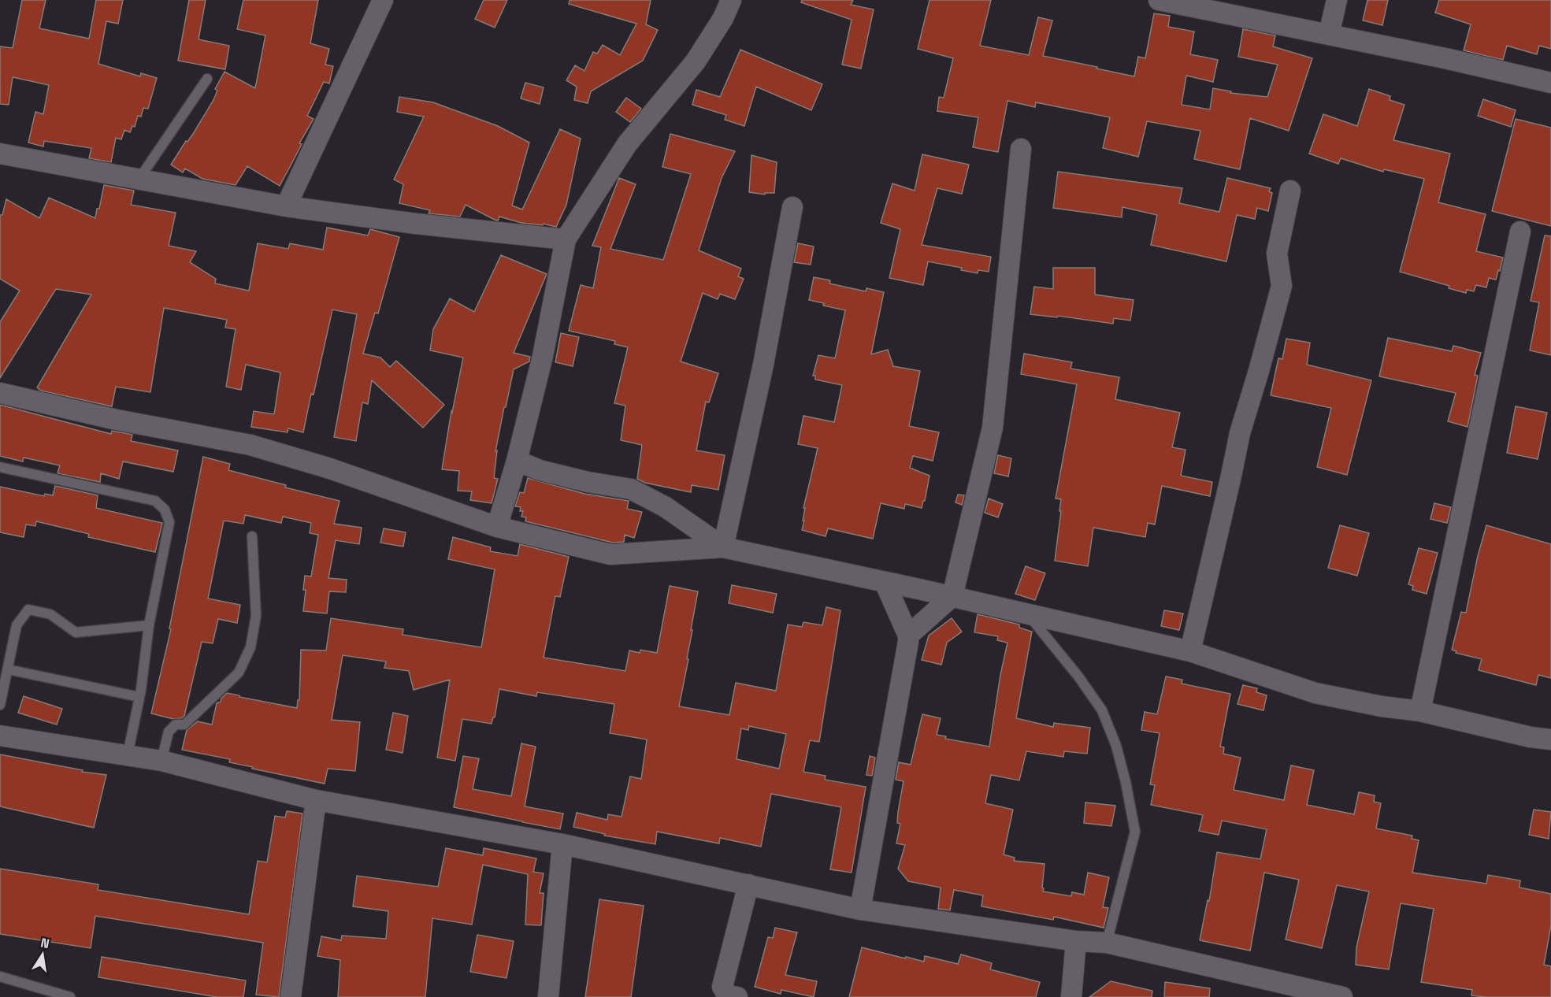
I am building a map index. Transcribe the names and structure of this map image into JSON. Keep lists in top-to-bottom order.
{
  "north": "top"
}
